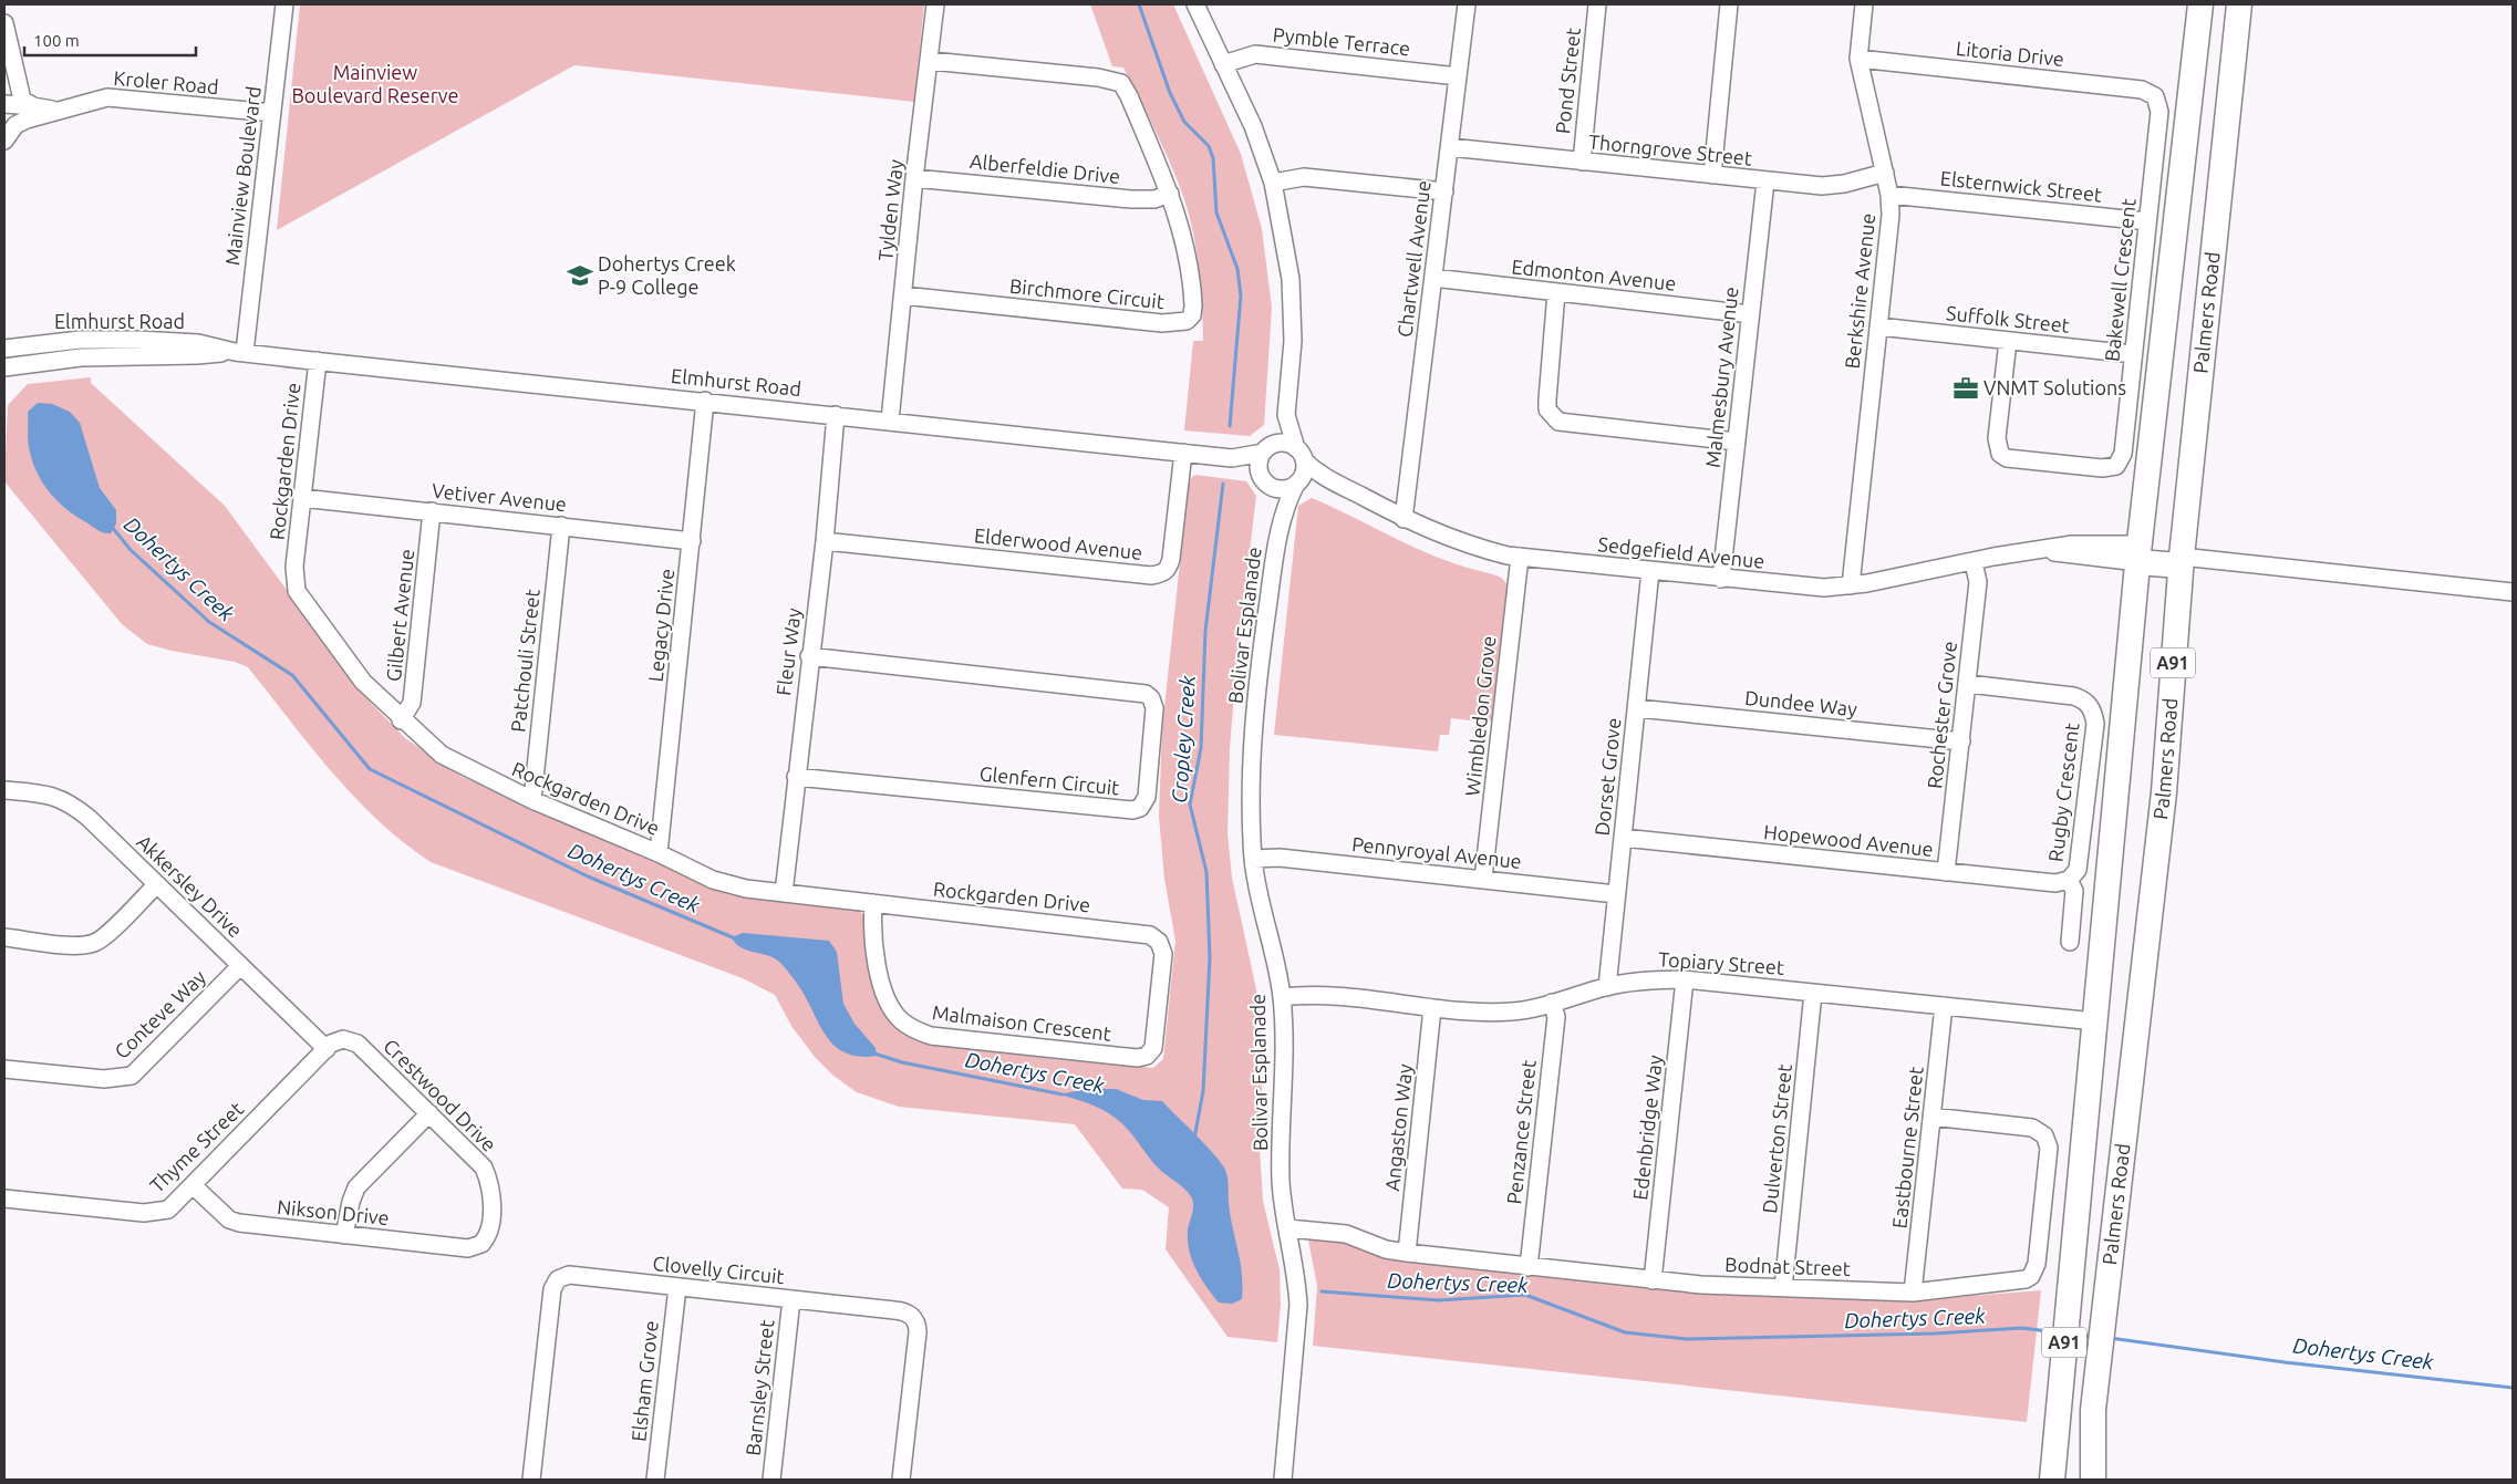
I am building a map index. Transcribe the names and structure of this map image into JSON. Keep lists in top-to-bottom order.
{
  "streets": {
    "highway": ["Palmers Road", "A91"],
    "street": [
      "Pymble Terrace",
      "Litoria Drive",
      "Pond Street",
      "Kroler Road",
      "Thorngrove Street",
      "Alberfeldie Drive",
      "Mainview Boulevard",
      "Elsternwick Street",
      "Tylden Way",
      "Chartwell Avenue",
      "Edmonton Avenue",
      "Bakewell Crescent",
      "Berkshire Avenue",
      "Birchmore Circuit",
      "Suffolk Street",
      "Elmhurst Road",
      "Malmesbury Avenue",
      "Rockgarden Drive",
      "Vetiver Avenue",
      "Elderwood Avenue",
      "Sedgefield Avenue",
      "Gilbert Avenue",
      "Legacy Drive",
      "Bolivar Esplanade",
      "Fleur Way",
      "Patchouli Street",
      "Dundee Way",
      "Rochester Grove",
      "Wimbledon Grove",
      "Dorset Grove",
      "Glenfern Circuit",
      "Rugby Crescent",
      "Hopewood Avenue",
      "Pennyroyal Avenue",
      "Akkersley Drive",
      "Topiary Street",
      "Conteve Way",
      "Malmaison Crescent",
      "Crestwood Drive",
      "Angaston Way",
      "Edenbridge Way",
      "Penzance Street",
      "Dulverton Street",
      "Thyme Street",
      "Eastbourne Street",
      "Nikson Drive",
      "Bodnat Street",
      "Clovelly Circuit",
      "Elsham Grove",
      "Barnsley Street"
    ]
  },
  "crossings": [
    ["Pymble Terrace", "Chartwell Avenue"],
    ["Litoria Drive", "Bakewell Crescent"],
    ["Litoria Drive", "Berkshire Avenue"],
    ["Pond Street", "Thorngrove Street"],
    ["Kroler Road", "Mainview Boulevard"],
    ["Thorngrove Street", "Chartwell Avenue"],
    ["Thorngrove Street", "Berkshire Avenue"],
    ["Thorngrove Street", "Malmesbury Avenue"],
    ["Alberfeldie Drive", "Tylden Way"],
    ["Alberfeldie Drive", "Birchmore Circuit"],
    ["Mainview Boulevard", "Elmhurst Road"],
    ["Elsternwick Street", "Bakewell Crescent"],
    ["Elsternwick Street", "Berkshire Avenue"],
    ["Tylden Way", "Birchmore Circuit"],
    ["Tylden Way", "Elmhurst Road"],
    ["Chartwell Avenue", "Edmonton Avenue"],
    ["Chartwell Avenue", "Sedgefield Avenue"],
    ["Edmonton Avenue", "Malmesbury Avenue"],
    ["Bakewell Crescent", "Suffolk Street"],
    ["Berkshire Avenue", "Suffolk Street"],
    ["Berkshire Avenue", "Sedgefield Avenue"],
    ["Palmers Road", "Sedgefield Avenue"],
    ["Palmers Road", "Topiary Street"],
    ["Elmhurst Road", "Rockgarden Drive"],
    ["Elmhurst Road", "Elderwood Avenue"],
    ["Elmhurst Road", "Sedgefield Avenue"],
    ["Elmhurst Road", "Legacy Drive"],
    ["Elmhurst Road", "Bolivar Esplanade"],
    ["Elmhurst Road", "Fleur Way"],
    ["Malmesbury Avenue", "Sedgefield Avenue"],
    ["Rockgarden Drive", "Vetiver Avenue"],
    ["Rockgarden Drive", "Gilbert Avenue"],
    ["Rockgarden Drive", "Legacy Drive"],
    ["Rockgarden Drive", "Fleur Way"],
    ["Rockgarden Drive", "Patchouli Street"],
    ["Rockgarden Drive", "Malmaison Crescent"],
    ["Vetiver Avenue", "Gilbert Avenue"],
    ["Vetiver Avenue", "Legacy Drive"],
    ["Vetiver Avenue", "Patchouli Street"],
    ["Elderwood Avenue", "Fleur Way"],
    ["Sedgefield Avenue", "Bolivar Esplanade"],
    ["Sedgefield Avenue", "Rochester Grove"],
    ["Sedgefield Avenue", "Wimbledon Grove"],
    ["Sedgefield Avenue", "Dorset Grove"],
    ["Bolivar Esplanade", "Pennyroyal Avenue"],
    ["Bolivar Esplanade", "Topiary Street"],
    ["Bolivar Esplanade", "Bodnat Street"],
    ["Fleur Way", "Glenfern Circuit"],
    ["Dundee Way", "Rochester Grove"],
    ["Dundee Way", "Dorset Grove"],
    ["Rochester Grove", "Rugby Crescent"],
    ["Rochester Grove", "Hopewood Avenue"],
    ["Wimbledon Grove", "Pennyroyal Avenue"],
    ["Dorset Grove", "Hopewood Avenue"],
    ["Dorset Grove", "Pennyroyal Avenue"],
    ["Dorset Grove", "Topiary Street"],
    ["Rugby Crescent", "Hopewood Avenue"],
    ["Akkersley Drive", "Conteve Way"],
    ["Akkersley Drive", "Crestwood Drive"],
    ["Akkersley Drive", "Thyme Street"],
    ["Topiary Street", "Angaston Way"],
    ["Topiary Street", "Edenbridge Way"],
    ["Topiary Street", "Penzance Street"],
    ["Topiary Street", "Dulverton Street"],
    ["Topiary Street", "Eastbourne Street"],
    ["Crestwood Drive", "Thyme Street"],
    ["Crestwood Drive", "Nikson Drive"],
    ["Angaston Way", "Bodnat Street"],
    ["Edenbridge Way", "Bodnat Street"],
    ["Penzance Street", "Bodnat Street"],
    ["Dulverton Street", "Bodnat Street"],
    ["Thyme Street", "Nikson Drive"],
    ["Eastbourne Street", "Bodnat Street"],
    ["Clovelly Circuit", "Elsham Grove"],
    ["Clovelly Circuit", "Barnsley Street"]
  ],
  "water": ["Dohertys Creek", "Cropley Creek"],
  "parks": ["Mainview Boulevard Reserve"],
  "places": {
    "school or university": ["Dohertys Creek P-9 College"],
    "office": ["VNMT Solutions"]
  },
  "scale_bar": "100 m"
}
